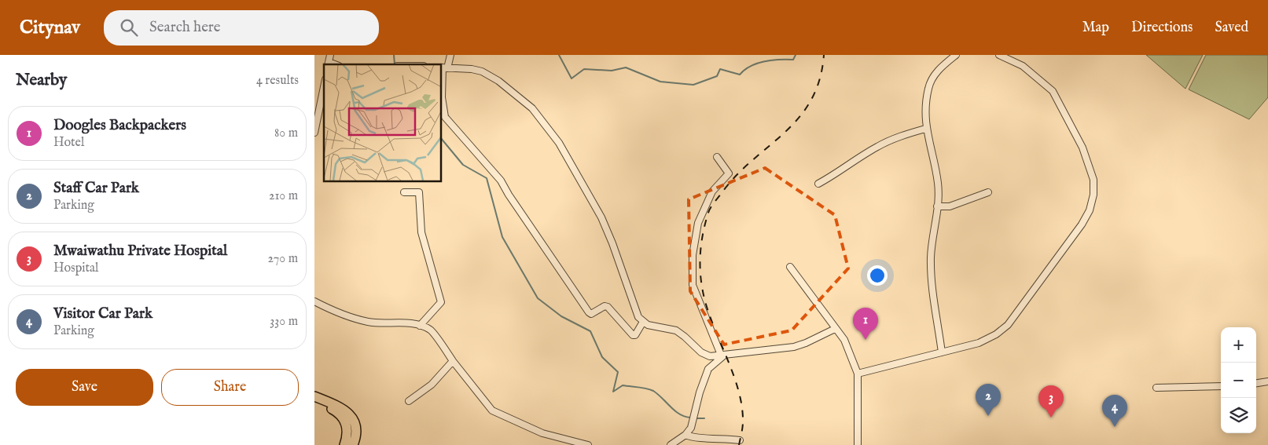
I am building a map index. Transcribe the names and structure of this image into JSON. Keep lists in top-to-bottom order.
{
  "page": {
    "header": "Citynav",
    "search": "Search here",
    "nav": ["Map", "Directions", "Saved"],
    "heading": ["Nearby", "4 results"],
    "list": [
      {
        "mark": "1",
        "name": "Doogles Backpackers",
        "note": "Hotel",
        "value": "80 m"
      },
      {
        "mark": "2",
        "name": "Staff Car Park",
        "note": "Parking",
        "value": "210 m"
      },
      {
        "mark": "3",
        "name": "Mwaiwathu Private Hospital",
        "note": "Hospital",
        "value": "270 m"
      },
      {
        "mark": "4",
        "name": "Visitor Car Park",
        "note": "Parking",
        "value": "330 m"
      }
    ],
    "pins": [
      "1",
      "2",
      "3",
      "4"
    ],
    "map_buttons": ["+", "−"],
    "buttons": ["Save", "Share"]
  }
}
